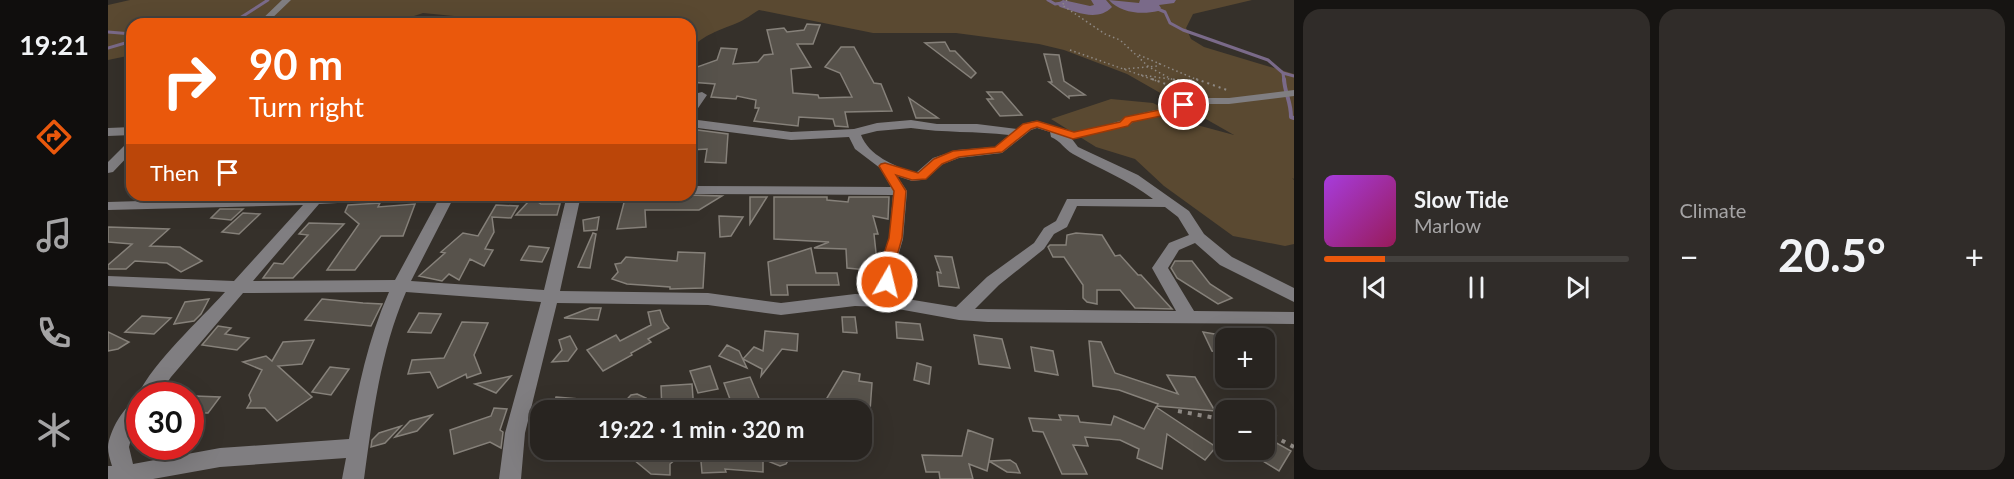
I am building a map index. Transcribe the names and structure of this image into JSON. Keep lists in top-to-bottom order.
{
  "page": {
    "tabs": "19:21",
    "tile": "Climate",
    "turn": ["90 m", "Turn right"],
    "then": "Then",
    "song": ["Slow Tide", "Marlow"],
    "heat": ["−", "20.5°", "+"],
    "map_buttons": ["+", "−"],
    "limit": "30",
    "trip": "19:22 · 1 min · 320 m"
  }
}
